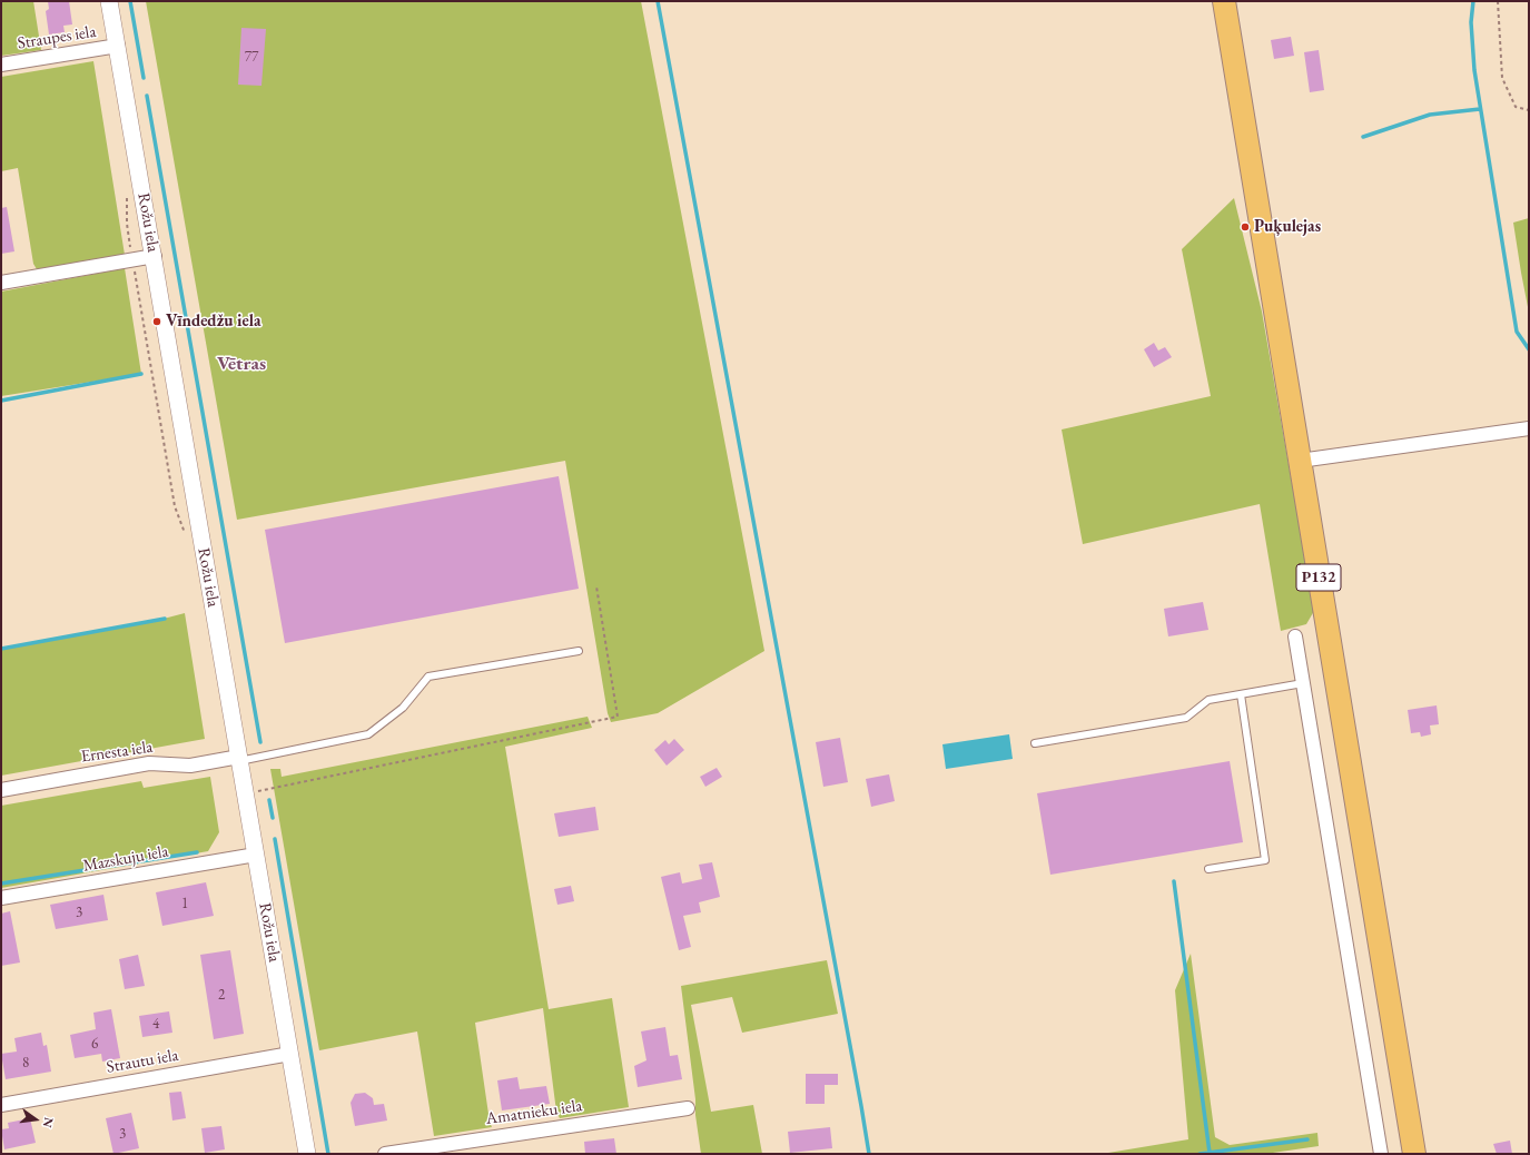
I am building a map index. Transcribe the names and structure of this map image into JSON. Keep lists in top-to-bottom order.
{
  "streets": {
    "main road": ["P132"],
    "street": [
      "Straupes iela",
      "Rožu iela",
      "Ernesta iela",
      "Mazskuju iela",
      "Strautu iela",
      "Amatnieku iela"
    ]
  },
  "crossings": [
    ["Straupes iela", "Rožu iela"],
    ["Rožu iela", "Ernesta iela"],
    ["Rožu iela", "Mazskuju iela"],
    ["Rožu iela", "Strautu iela"]
  ],
  "districts": ["Vētras"],
  "places": ["Puķulejas", "Vīndedžu iela"],
  "house_numbers": [
    "77",
    "1",
    "3",
    "2",
    "4",
    "6",
    "8",
    "3"
  ],
  "north": "right"
}
